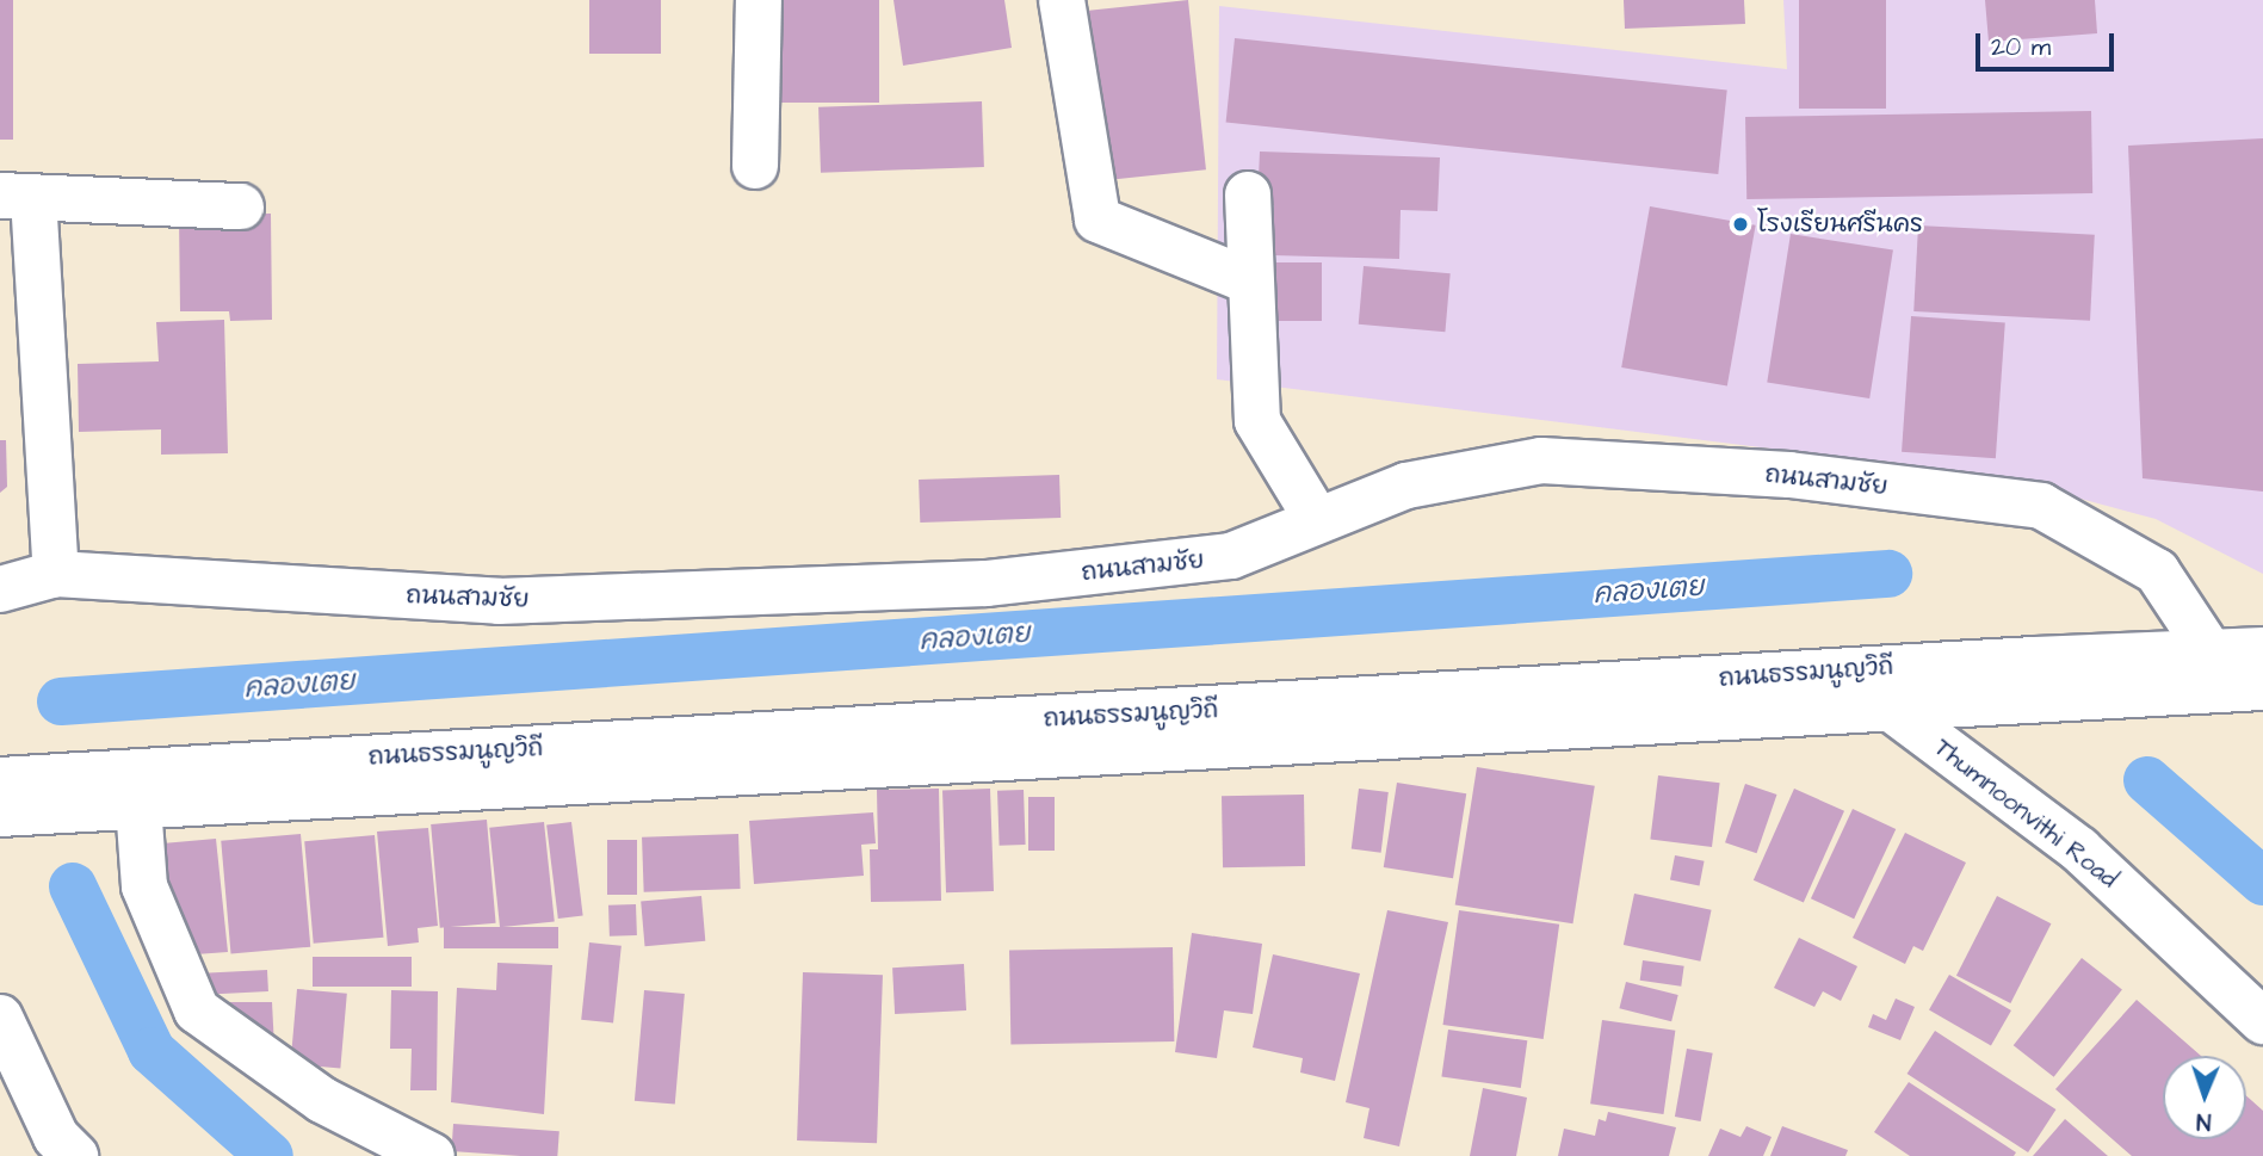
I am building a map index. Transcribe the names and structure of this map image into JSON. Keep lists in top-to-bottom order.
{
  "streets": {
    "street": ["ถนนสามชัย", "ถนนธรรมนูญวิถี", "Thumnoonvithi Road"]
  },
  "crossings": [
    ["ถนนสามชัย", "ถนนธรรมนูญวิถี"],
    ["ถนนธรรมนูญวิถี", "Thumnoonvithi Road"]
  ],
  "water": ["คลองเตย"],
  "places": ["โรงเรียนศรีนคร"],
  "scale_bar": "20 m",
  "north": "bottom"
}
